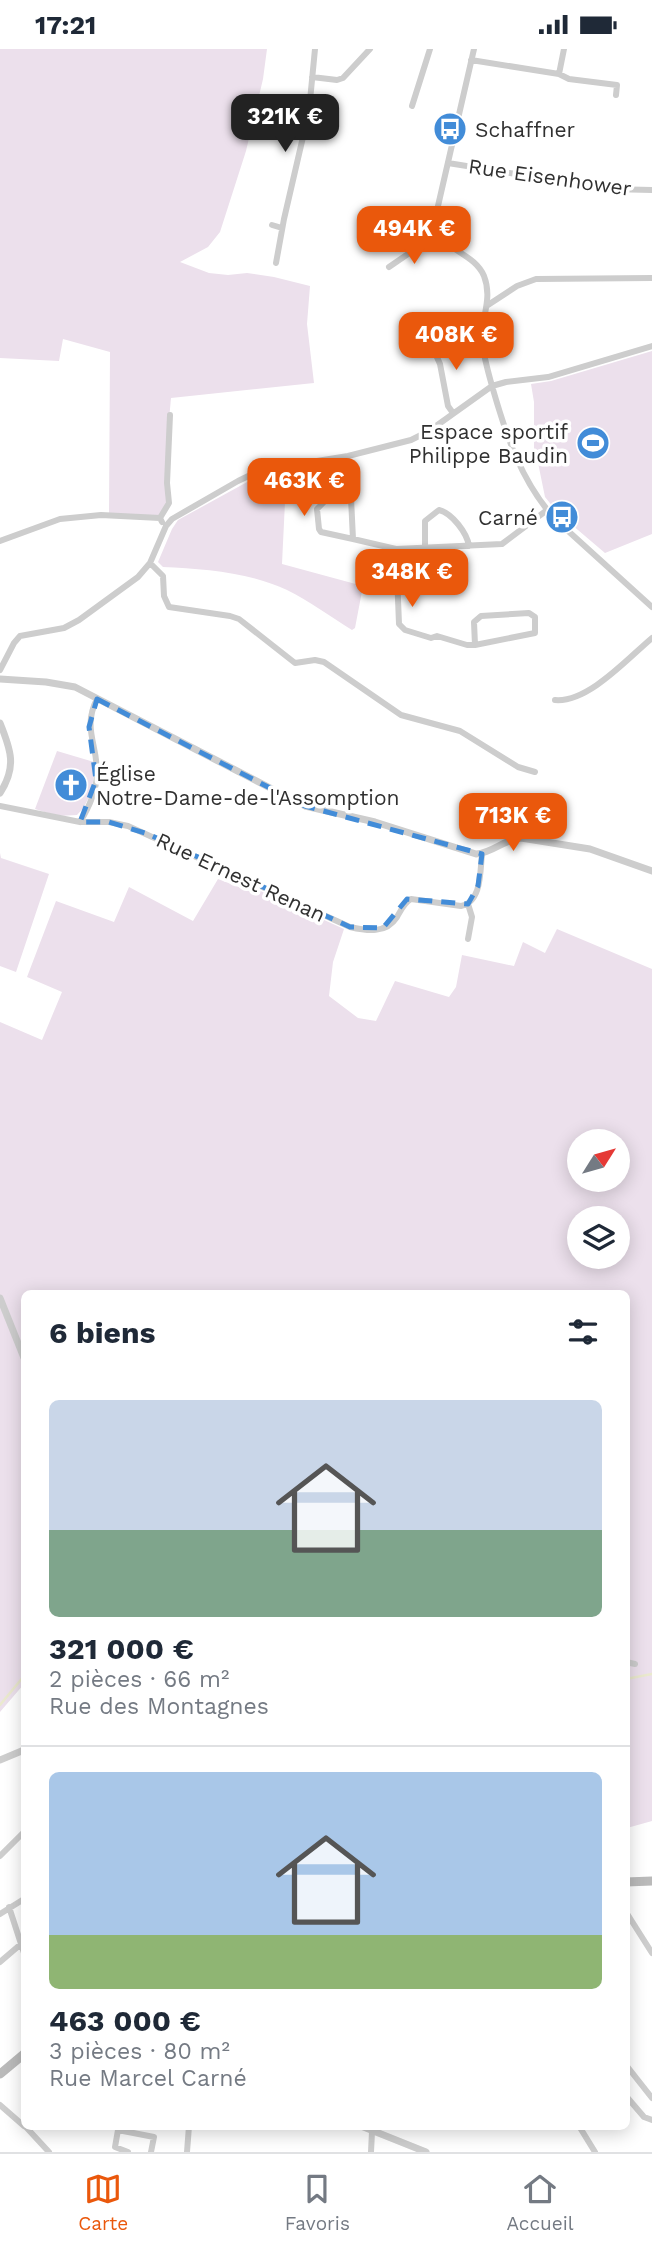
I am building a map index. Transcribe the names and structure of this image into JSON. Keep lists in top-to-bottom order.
{
  "streets": {
    "street": ["Rue Eisenhower", "Rue Ernest Renan"]
  },
  "places": {
    "bus stop": ["Schaffner", "Carné"],
    "sports": ["Espace sportif Philippe Baudin"],
    "church": ["Église Notre-Dame-de-l'Assomption"]
  },
  "north": "top right",
  "page": {
    "status": "17:21",
    "price": [
      "321K €",
      "494K €",
      "408K €",
      "463K €",
      "348K €",
      "713K €"
    ],
    "heading": "6 biens",
    "list": [
      {
        "name": "321 000 €",
        "note": "2 pièces · 66 m² · Rue des Montagnes"
      },
      {
        "name": "463 000 €",
        "note": "3 pièces · 80 m² · Rue Marcel Carné"
      }
    ],
    "tabs": ["Carte", "Favoris", "Accueil"]
  }
}
